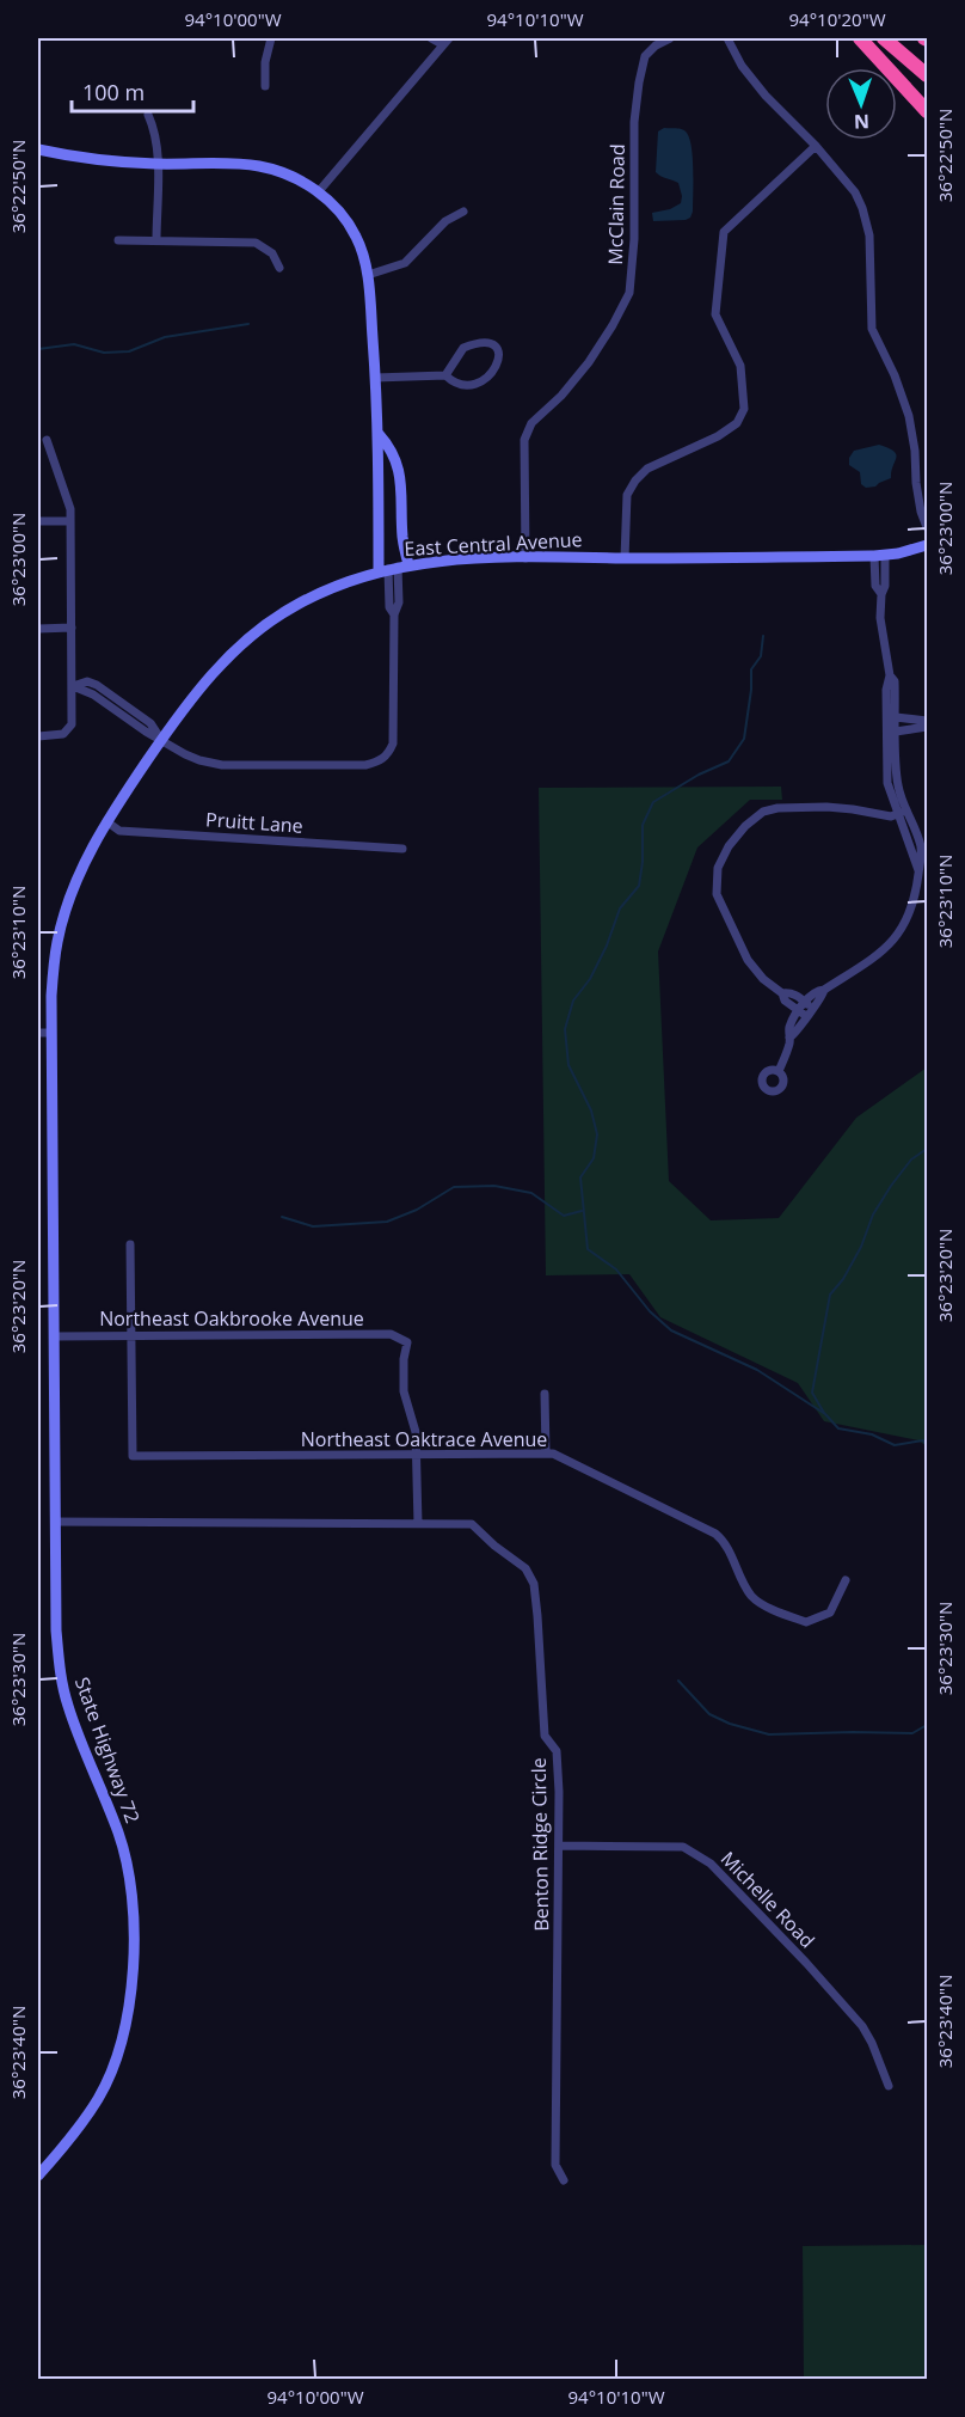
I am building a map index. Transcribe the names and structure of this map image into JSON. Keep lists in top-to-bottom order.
{
  "streets": {
    "main road": ["East Central Avenue", "State Highway 72"],
    "street": [
      "McClain Road",
      "Pruitt Lane",
      "Northeast Oakbrooke Avenue",
      "Northeast Oaktrace Avenue",
      "Benton Ridge Circle",
      "Michelle Road"
    ]
  },
  "crossings": [
    ["McClain Road", "East Central Avenue"],
    ["East Central Avenue", "Pruitt Lane"],
    ["East Central Avenue", "State Highway 72"],
    ["Northeast Oakbrooke Avenue", "Northeast Oaktrace Avenue"],
    ["Northeast Oakbrooke Avenue", "State Highway 72"],
    ["State Highway 72", "Benton Ridge Circle"],
    ["Benton Ridge Circle", "Michelle Road"]
  ],
  "scale_bar": "100 m",
  "north": "bottom",
  "coordinates": [
    "94°10'00\"W",
    "94°10'10\"W",
    "94°10'20\"W",
    "36°22'50\"N",
    "36°23'00\"N",
    "36°23'10\"N",
    "36°23'20\"N",
    "36°23'30\"N",
    "36°23'40\"N"
  ]
}
